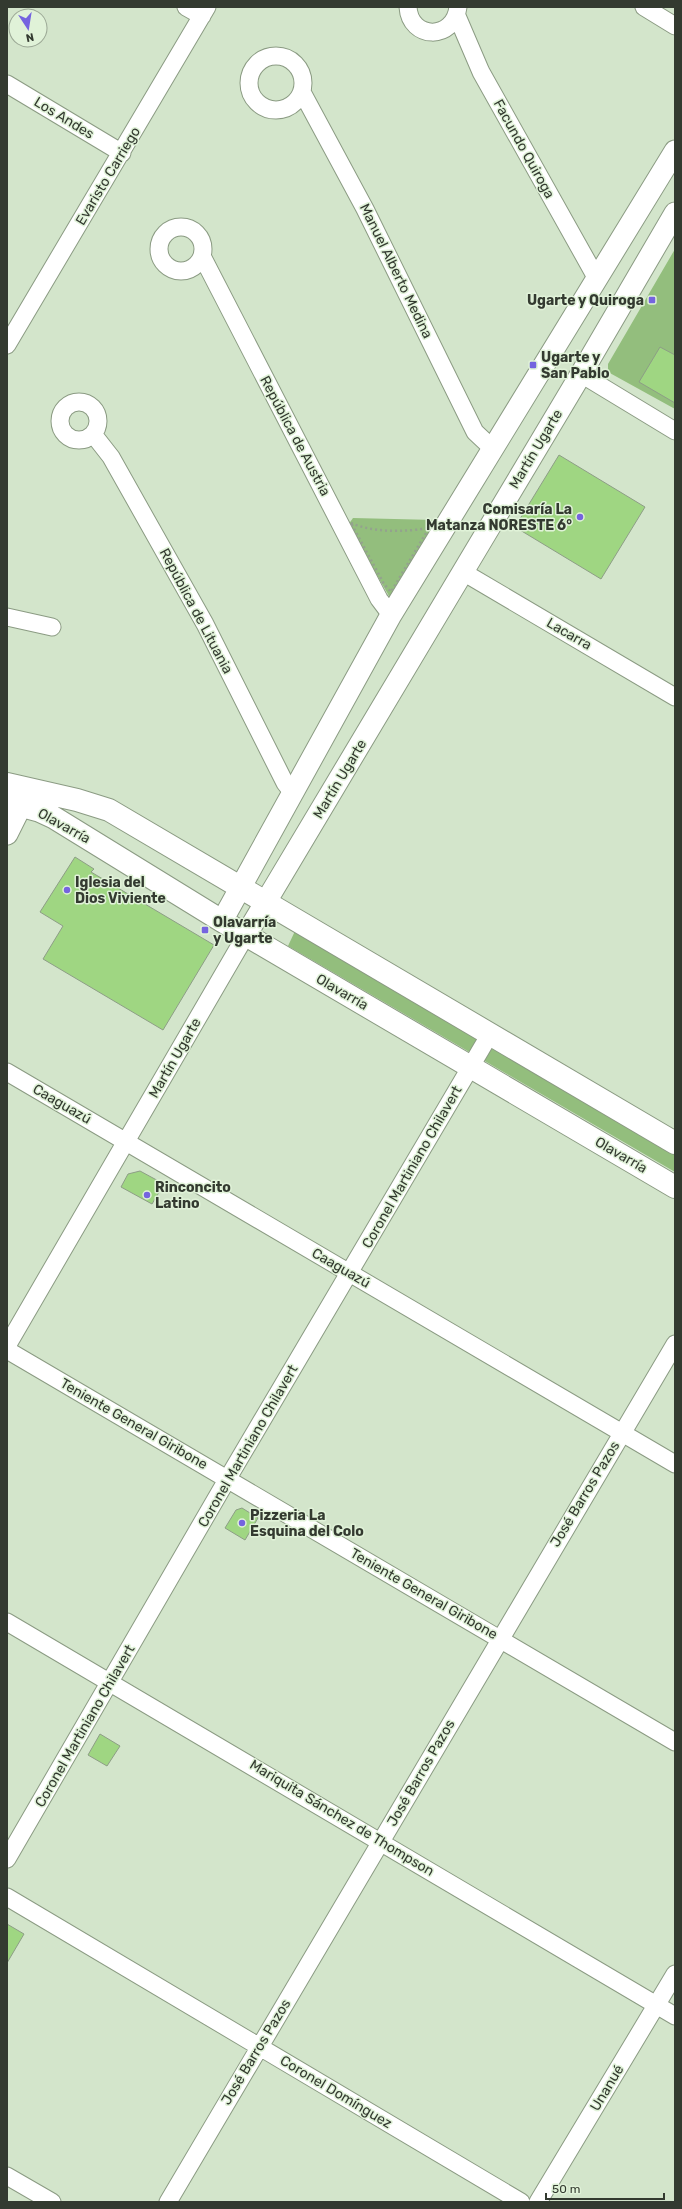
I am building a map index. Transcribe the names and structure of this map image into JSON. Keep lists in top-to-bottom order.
{
  "streets": {
    "main road": ["Olavarría"],
    "street": [
      "Los Andes",
      "Facundo Quiroga",
      "Evaristo Carriego",
      "Manuel Alberto Medina",
      "República de Austria",
      "Martín Ugarte",
      "República de Lituania",
      "Lacarra",
      "Caaguazú",
      "Coronel Martiniano Chilavert",
      "Teniente General Giribone",
      "José Barros Pazos",
      "Mariquita Sánchez de Thompson",
      "Unanué",
      "Coronel Domínguez"
    ]
  },
  "crossings": [
    ["Los Andes", "Evaristo Carriego"],
    ["Martín Ugarte", "Lacarra"],
    ["Martín Ugarte", "Olavarría"],
    ["Martín Ugarte", "Caaguazú"],
    ["Olavarría", "Coronel Martiniano Chilavert"],
    ["Caaguazú", "Coronel Martiniano Chilavert"],
    ["Caaguazú", "José Barros Pazos"],
    ["Coronel Martiniano Chilavert", "Teniente General Giribone"],
    ["Coronel Martiniano Chilavert", "Mariquita Sánchez de Thompson"],
    ["Teniente General Giribone", "José Barros Pazos"],
    ["José Barros Pazos", "Mariquita Sánchez de Thompson"],
    ["José Barros Pazos", "Coronel Domínguez"],
    ["Mariquita Sánchez de Thompson", "Unanué"]
  ],
  "places": {
    "transit": ["Ugarte y Quiroga", "Ugarte y San Pablo", "Olavarría y Ugarte"],
    "other": [
      "Comisaría La Matanza NORESTE 6°",
      "Iglesia del Dios Viviente",
      "Rinconcito Latino",
      "Pizzeria La Esquina del Colo"
    ]
  },
  "scale_bar": "50 m",
  "north": "bottom"
}
